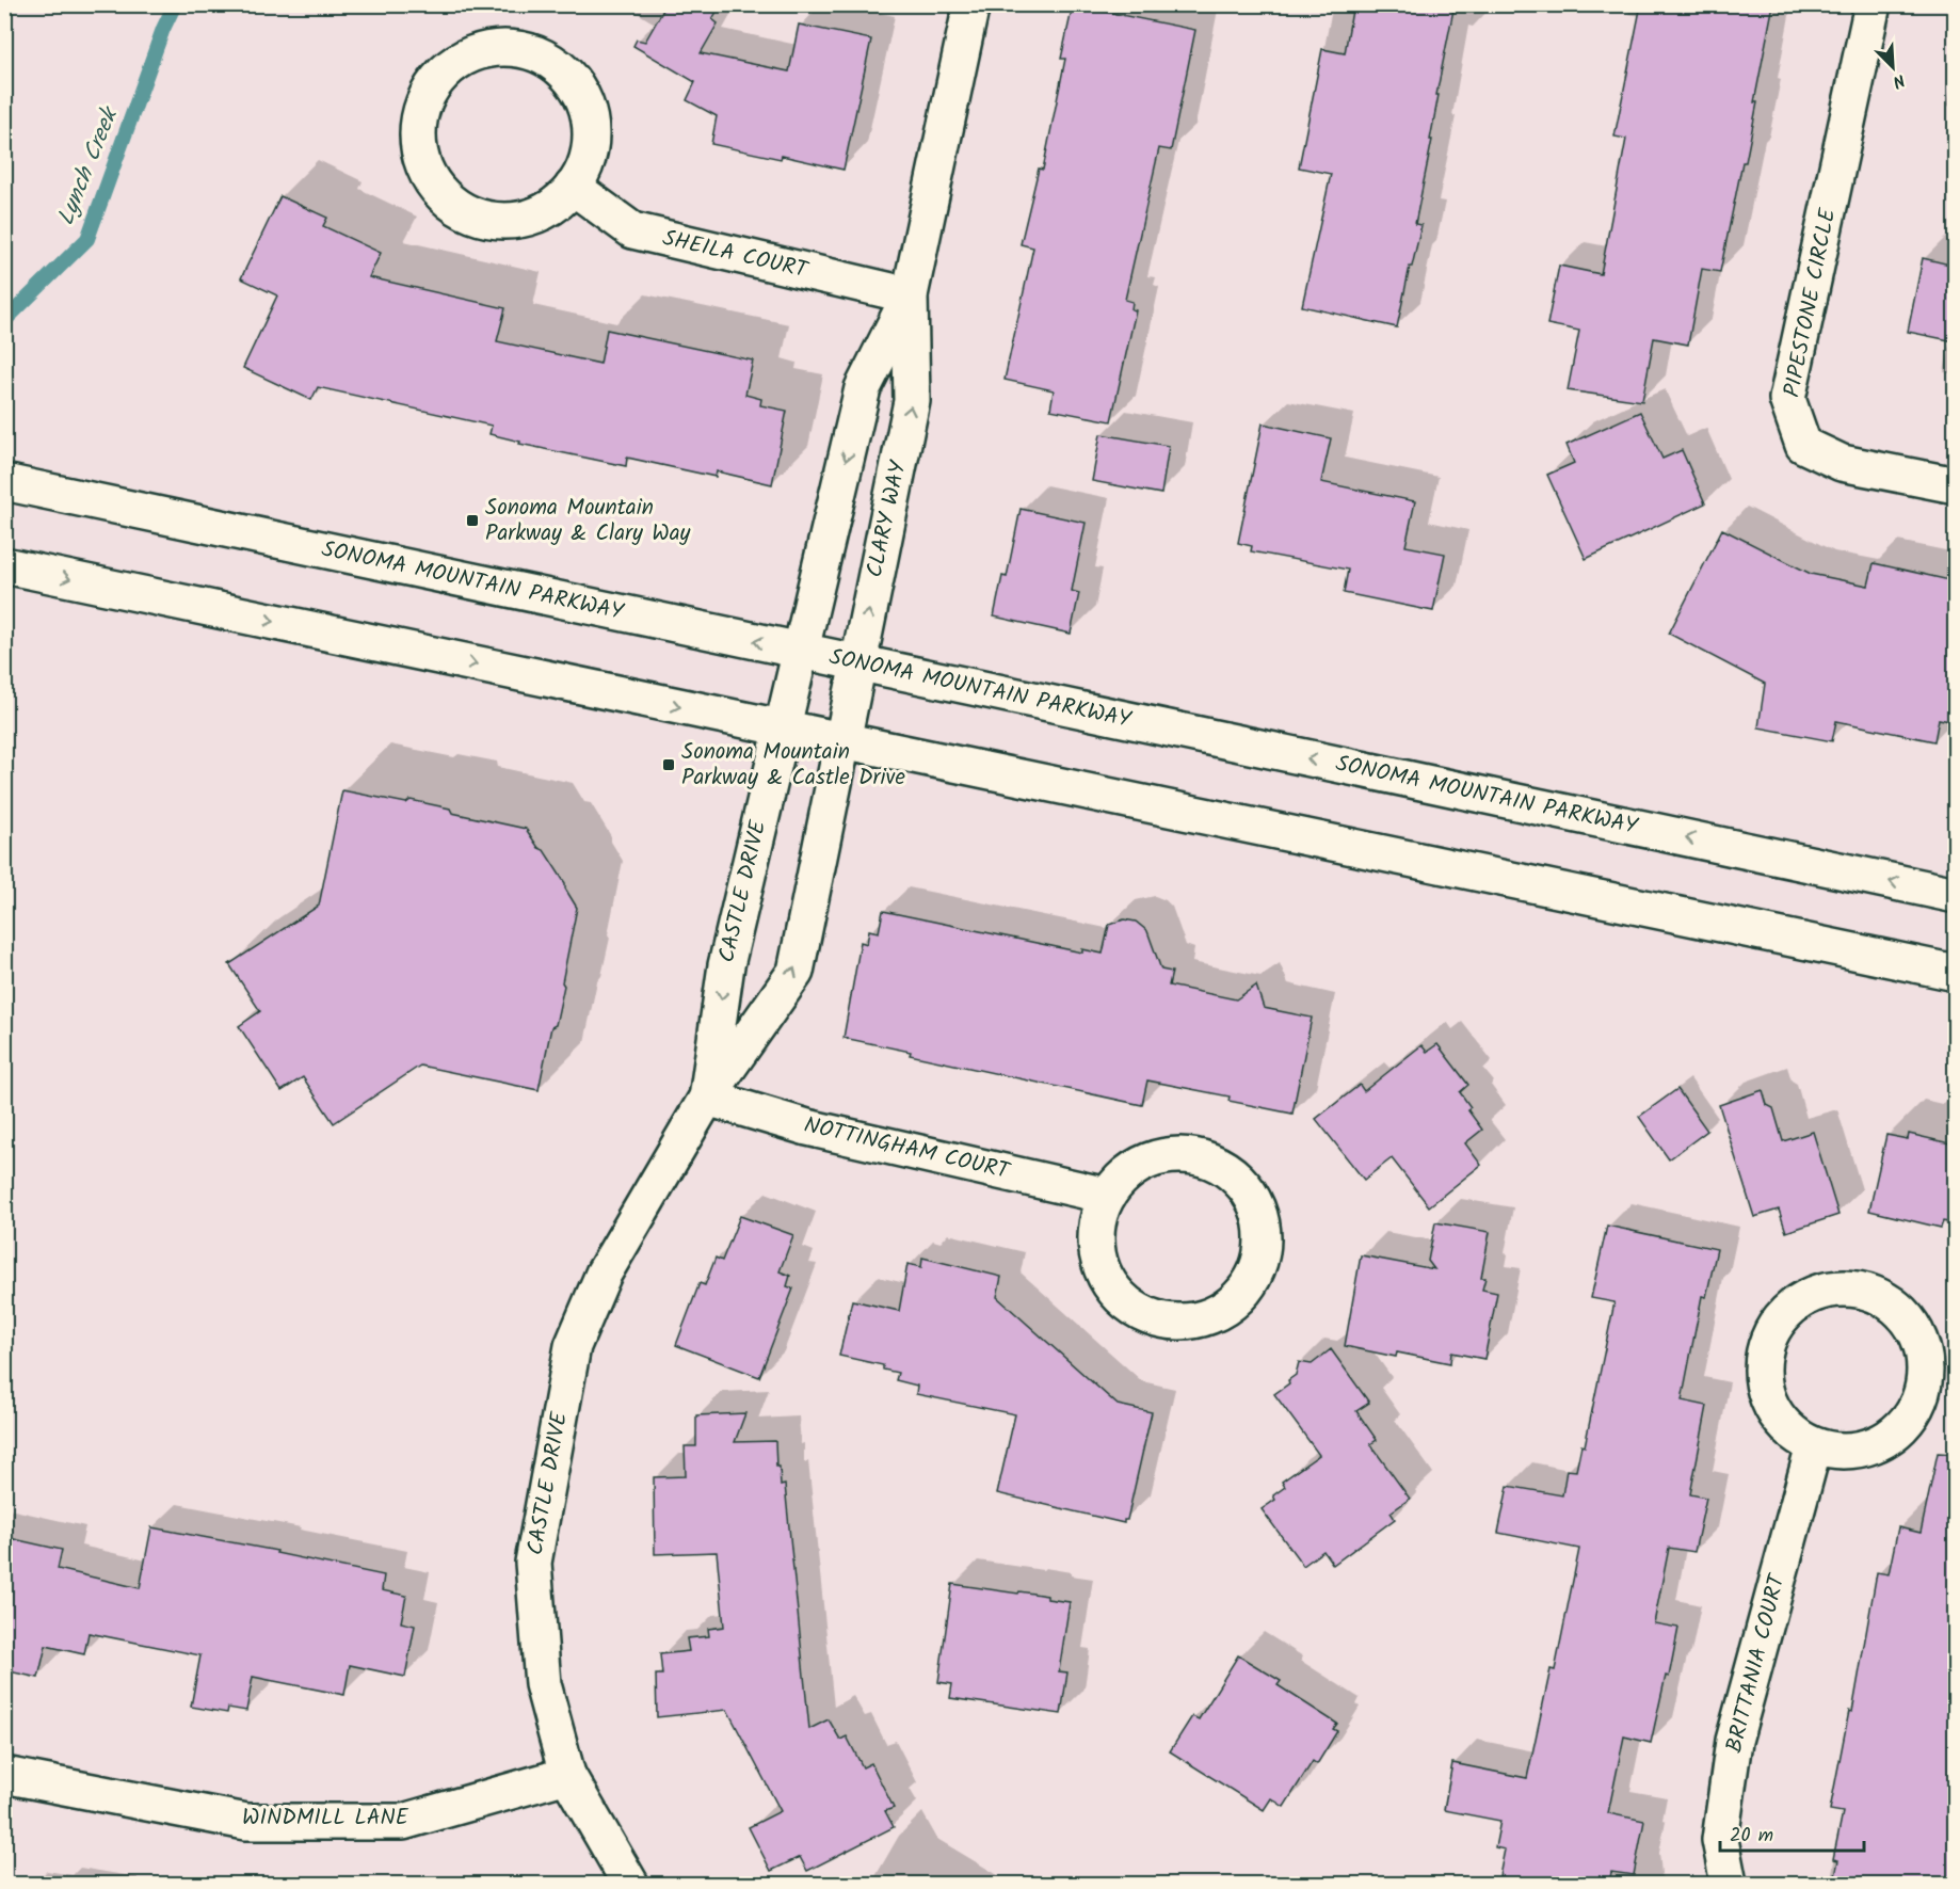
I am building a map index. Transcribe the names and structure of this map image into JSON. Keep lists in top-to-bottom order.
{
  "streets": {
    "street": [
      "SHEILA COURT",
      "PIPESTONE CIRCLE",
      "CLARY WAY",
      "SONOMA MOUNTAIN PARKWAY",
      "CASTLE DRIVE",
      "NOTTINGHAM COURT",
      "BRITTANIA COURT",
      "WINDMILL LANE"
    ]
  },
  "crossings": [
    ["SHEILA COURT", "CLARY WAY"],
    ["CLARY WAY", "SONOMA MOUNTAIN PARKWAY"],
    ["CLARY WAY", "CASTLE DRIVE"],
    ["SONOMA MOUNTAIN PARKWAY", "CASTLE DRIVE"],
    ["CASTLE DRIVE", "NOTTINGHAM COURT"],
    ["CASTLE DRIVE", "WINDMILL LANE"]
  ],
  "water": ["Lynch Creek"],
  "places": {
    "transit": ["Sonoma Mountain Parkway & Clary Way", "Sonoma Mountain Parkway & Castle Drive"]
  },
  "scale_bar": "20 m",
  "north": "bottom right"
}
